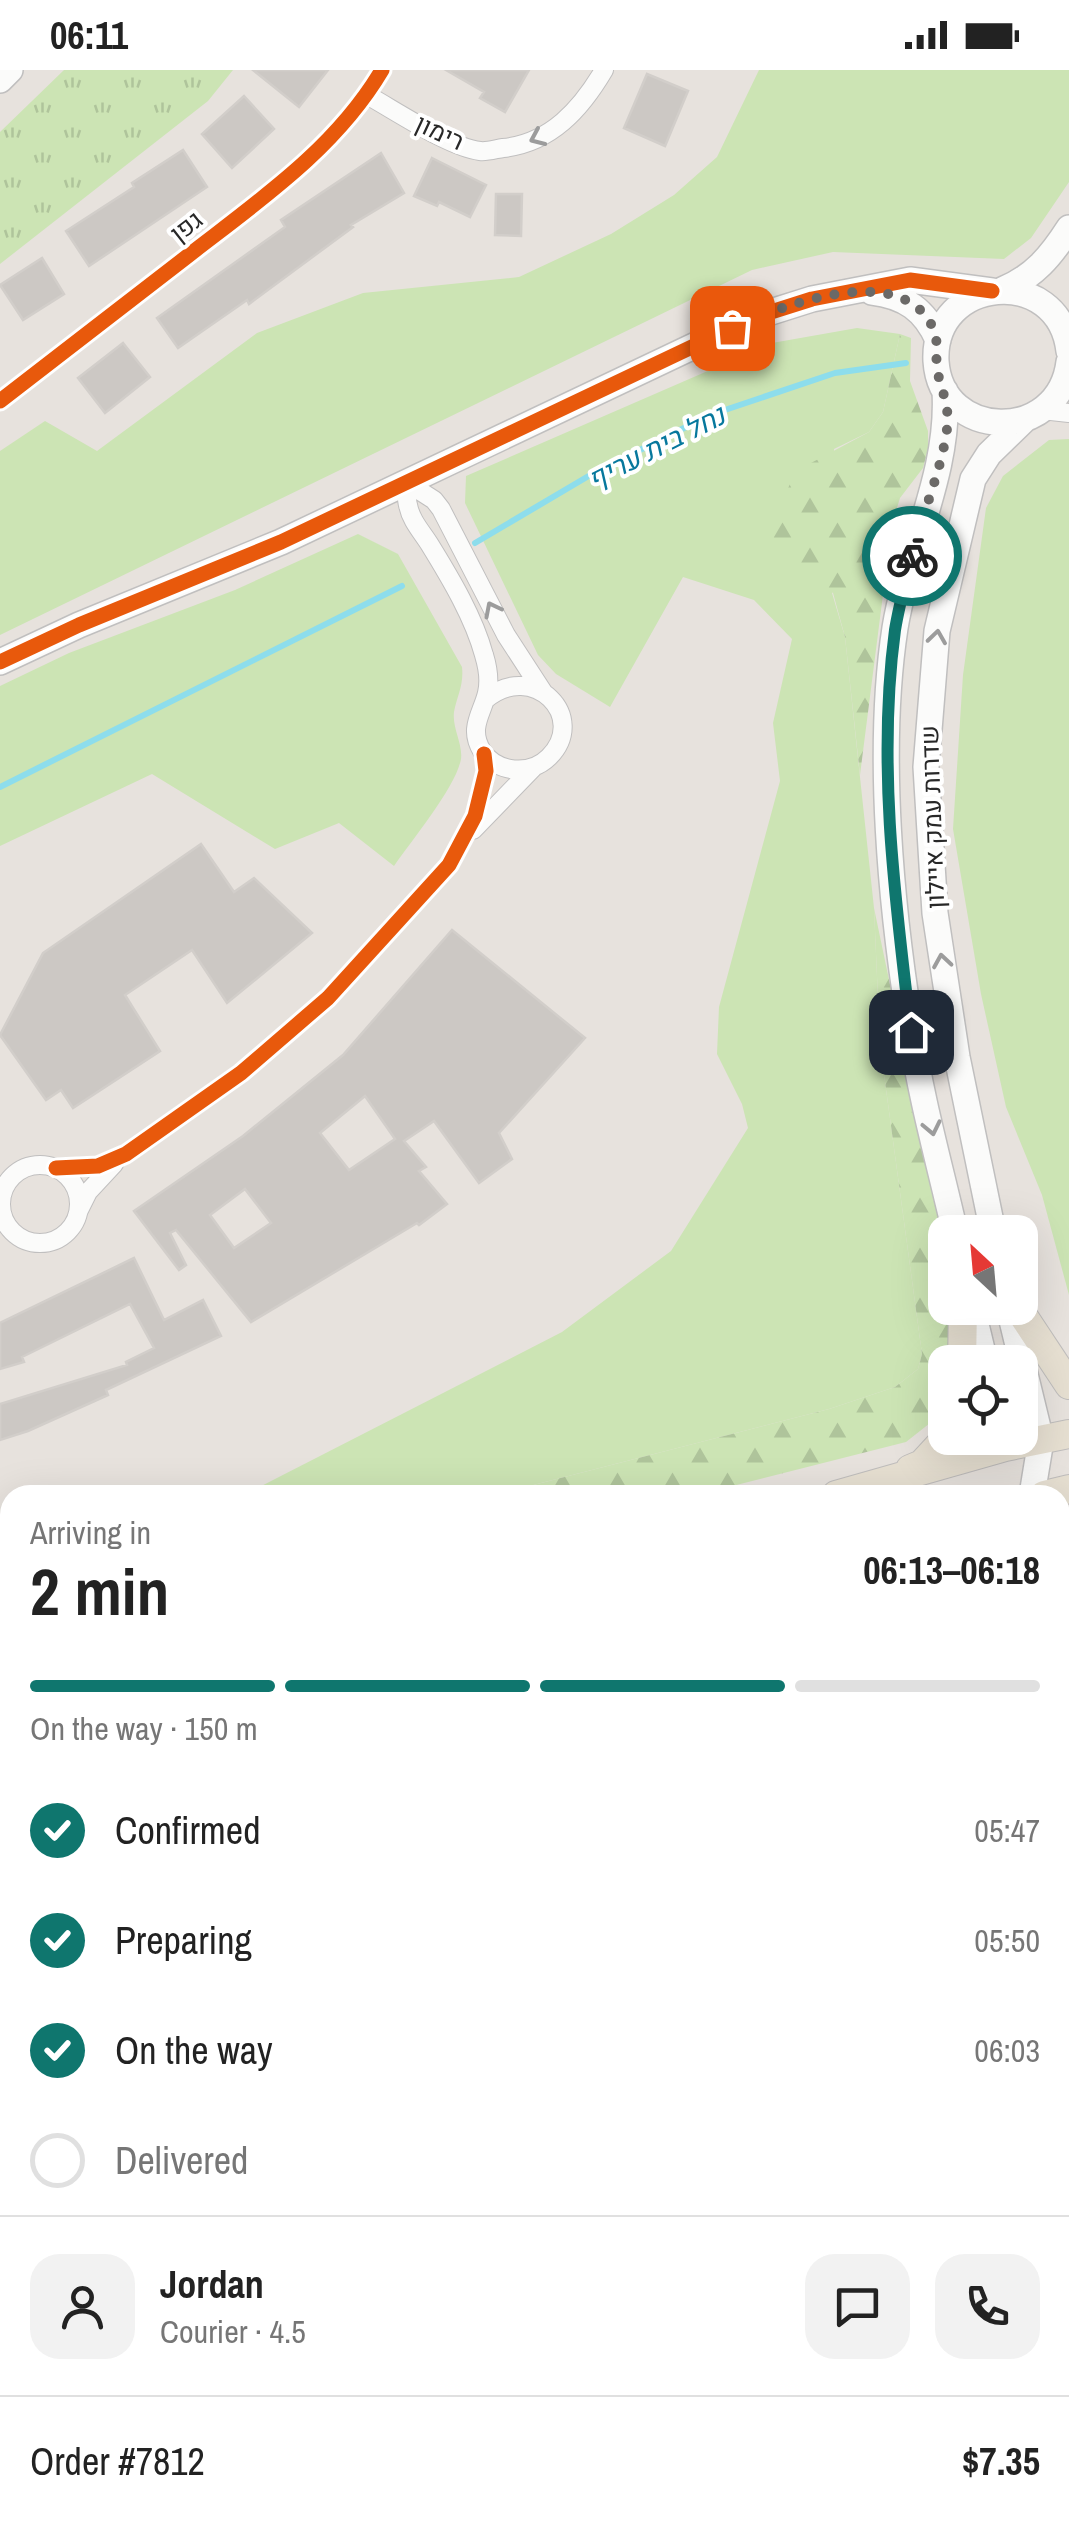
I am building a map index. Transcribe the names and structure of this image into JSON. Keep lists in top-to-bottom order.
{
  "streets": {
    "main road": ["שדרות עמק איילון"],
    "street": ["רימון", "גפן"]
  },
  "crossings": [
    ["רימון", "גפן"]
  ],
  "one_way": ["רימון"],
  "water": ["נחל בית עריף"],
  "north": "top left",
  "page": {
    "status": "06:11",
    "heading": ["2 min", "Arriving in", "06:13–06:18"],
    "panel": [
      "Jordan",
      "Courier · 4.5",
      "Order #7812",
      "$7.35"
    ],
    "bar": "On the way · 150 m",
    "list": [
      ["Confirmed", "05:47"],
      ["Preparing", "05:50"],
      ["On the way", "06:03"],
      "Delivered"
    ]
  }
}
